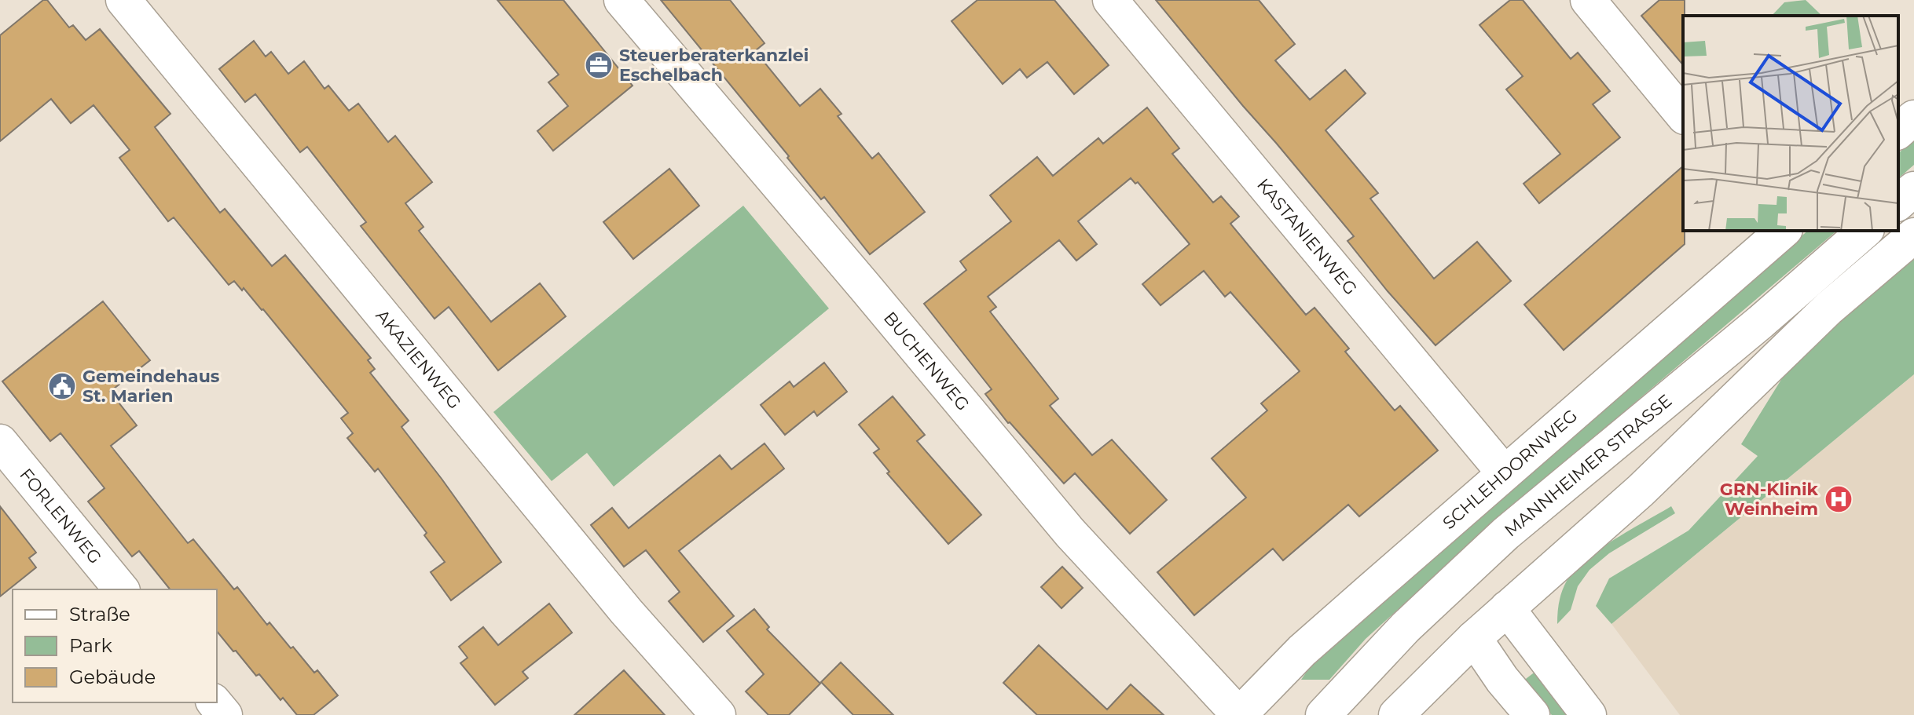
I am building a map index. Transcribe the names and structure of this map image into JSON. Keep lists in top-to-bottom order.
{
  "streets": {
    "street": [
      "KASTANIENWEG",
      "AKAZIENWEG",
      "BUCHENWEG",
      "MANNHEIMER STRASSE",
      "SCHLEHDORNWEG",
      "FORLENWEG"
    ]
  },
  "crossings": [
    ["KASTANIENWEG", "SCHLEHDORNWEG"],
    ["BUCHENWEG", "SCHLEHDORNWEG"]
  ],
  "places": {
    "office": ["Steuerberaterkanzlei Eschelbach"],
    "public building": ["Gemeindehaus St. Marien"],
    "hospital": ["GRN-Klinik Weinheim"]
  },
  "legend": ["Straße", "Park", "Gebäude"]
}
